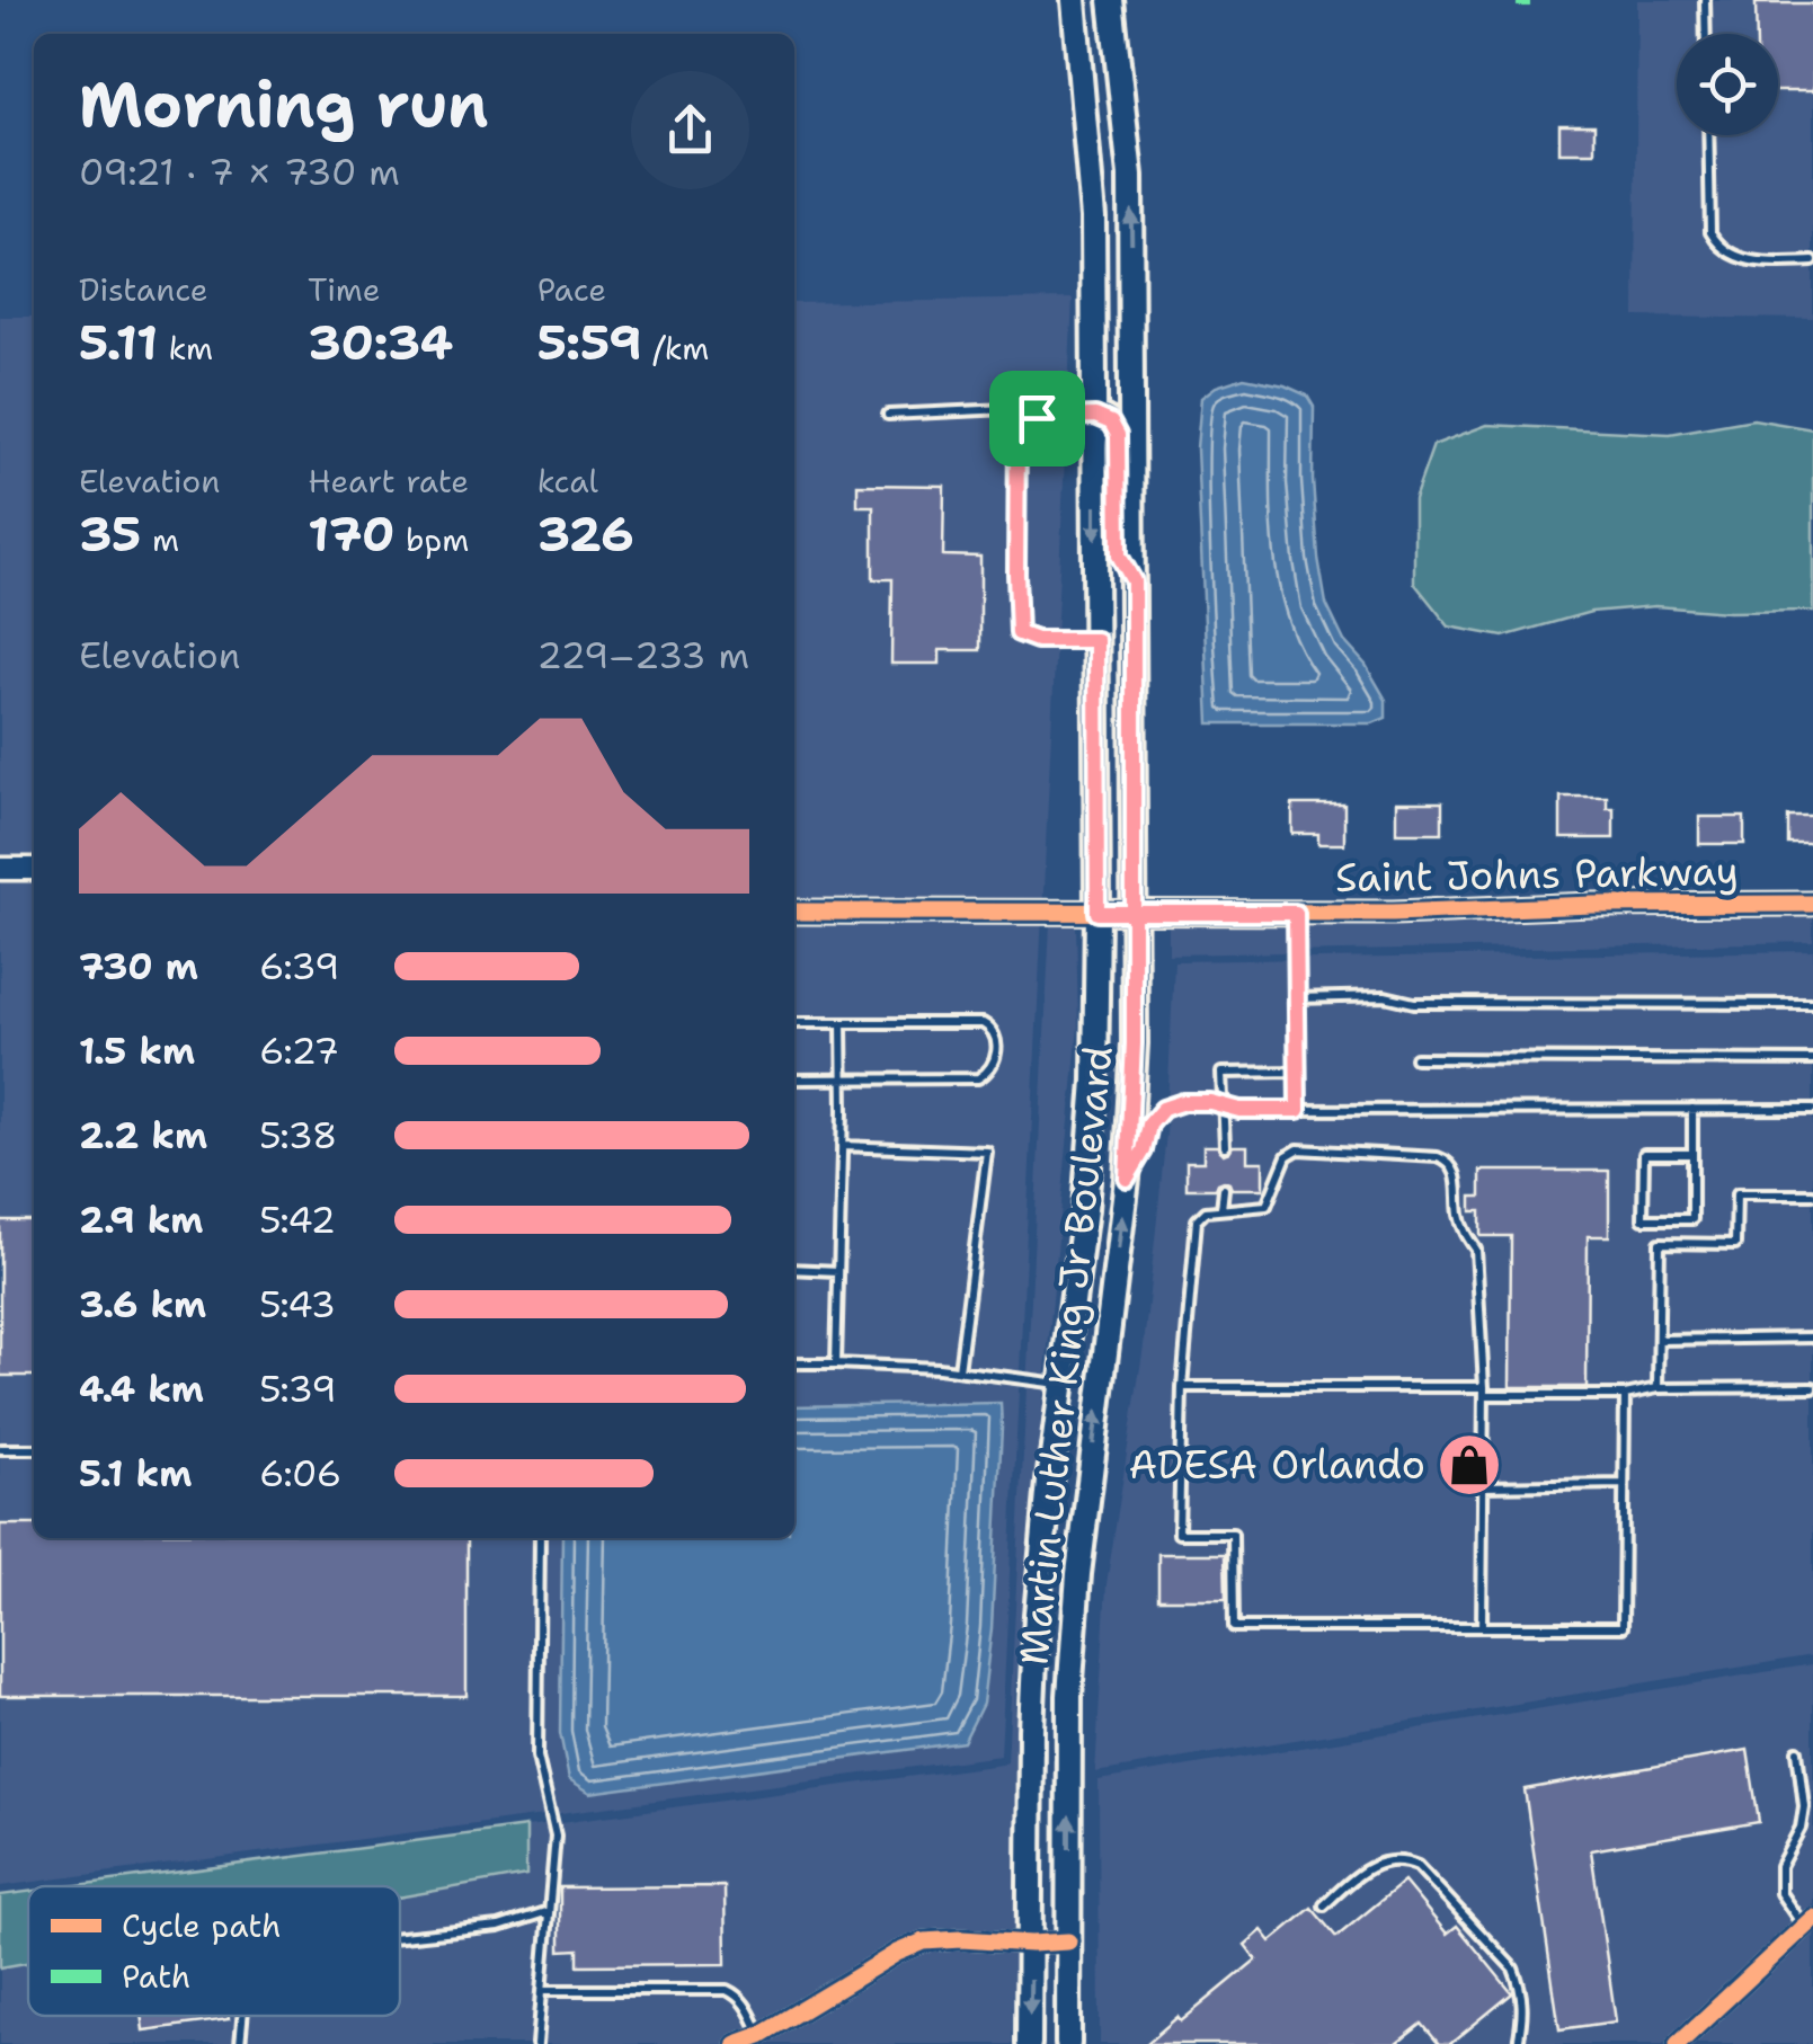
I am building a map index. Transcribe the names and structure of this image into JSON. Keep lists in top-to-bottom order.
{
  "streets": {
    "main road": ["Martin Luther King Jr Boulevard"],
    "street": ["Saint Johns Parkway"]
  },
  "crossings": [
    ["Saint Johns Parkway", "Martin Luther King Jr Boulevard"]
  ],
  "places": {
    "shop": ["ADESA Orlando"]
  },
  "legend": ["Cycle path", "Path"],
  "page": {
    "heading": ["Morning run", "09:21 · 7 × 730 m"],
    "stats": [
      ["Distance", "5.11 km"],
      ["Time", "30:34"],
      ["Pace", "5:59 /km"],
      ["Elevation", "35 m"],
      ["Heart rate", "170 bpm"],
      ["kcal", "326"]
    ],
    "chart": ["Elevation", "229–233 m"],
    "list": [
      {
        "name": "730 m",
        "note": "6:39"
      },
      {
        "name": "1.5 km",
        "note": "6:27"
      },
      {
        "name": "2.2 km",
        "note": "5:38"
      },
      {
        "name": "2.9 km",
        "note": "5:42"
      },
      {
        "name": "3.6 km",
        "note": "5:43"
      },
      {
        "name": "4.4 km",
        "note": "5:39"
      },
      {
        "name": "5.1 km",
        "note": "6:06"
      }
    ]
  }
}
